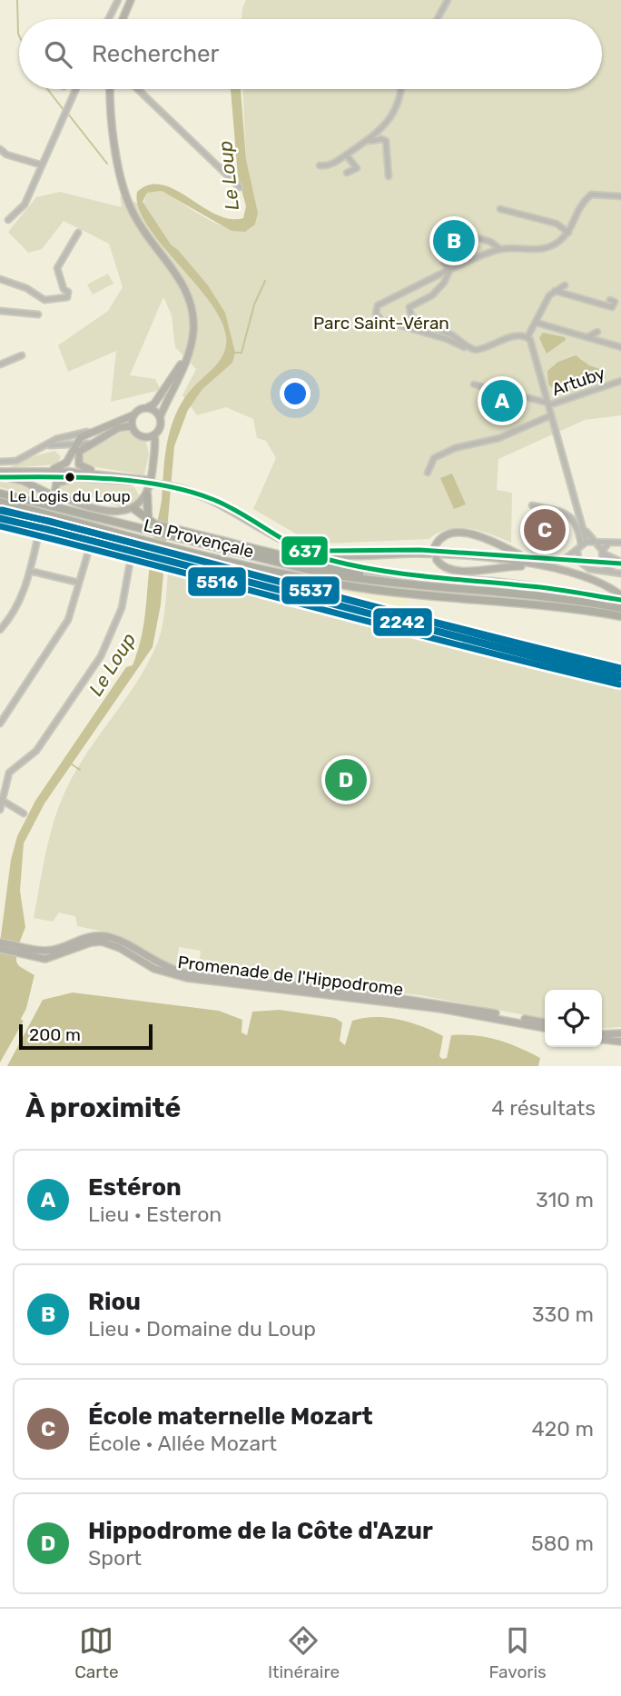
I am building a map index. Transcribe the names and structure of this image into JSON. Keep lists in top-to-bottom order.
{
  "streets": {
    "highway": ["La Provençale"],
    "main road": ["Promenade de l'Hippodrome"],
    "street": ["Artuby"]
  },
  "water": ["Le Loup"],
  "parks": ["Parc Saint-Véran"],
  "places": ["Le Logis du Loup"],
  "lines": [
    "transit line 637",
    "transit line 5537",
    "transit line 2242",
    "transit line 5516"
  ],
  "scale_bar": "200 m",
  "page": {
    "search": "Rechercher",
    "pins": [
      "B",
      "A",
      "C",
      "D"
    ],
    "scale": "200 m",
    "heading": ["À proximité", "4 résultats"],
    "list": [
      {
        "mark": "A",
        "name": "Estéron",
        "note": "Lieu · Esteron",
        "value": "310 m"
      },
      {
        "mark": "B",
        "name": "Riou",
        "note": "Lieu · Domaine du Loup",
        "value": "330 m"
      },
      {
        "mark": "C",
        "name": "École maternelle Mozart",
        "note": "École · Allée Mozart",
        "value": "420 m"
      },
      {
        "mark": "D",
        "name": "Hippodrome de la Côte d'Azur",
        "note": "Sport",
        "value": "580 m"
      }
    ],
    "nav": ["Carte", "Itinéraire", "Favoris"]
  }
}
